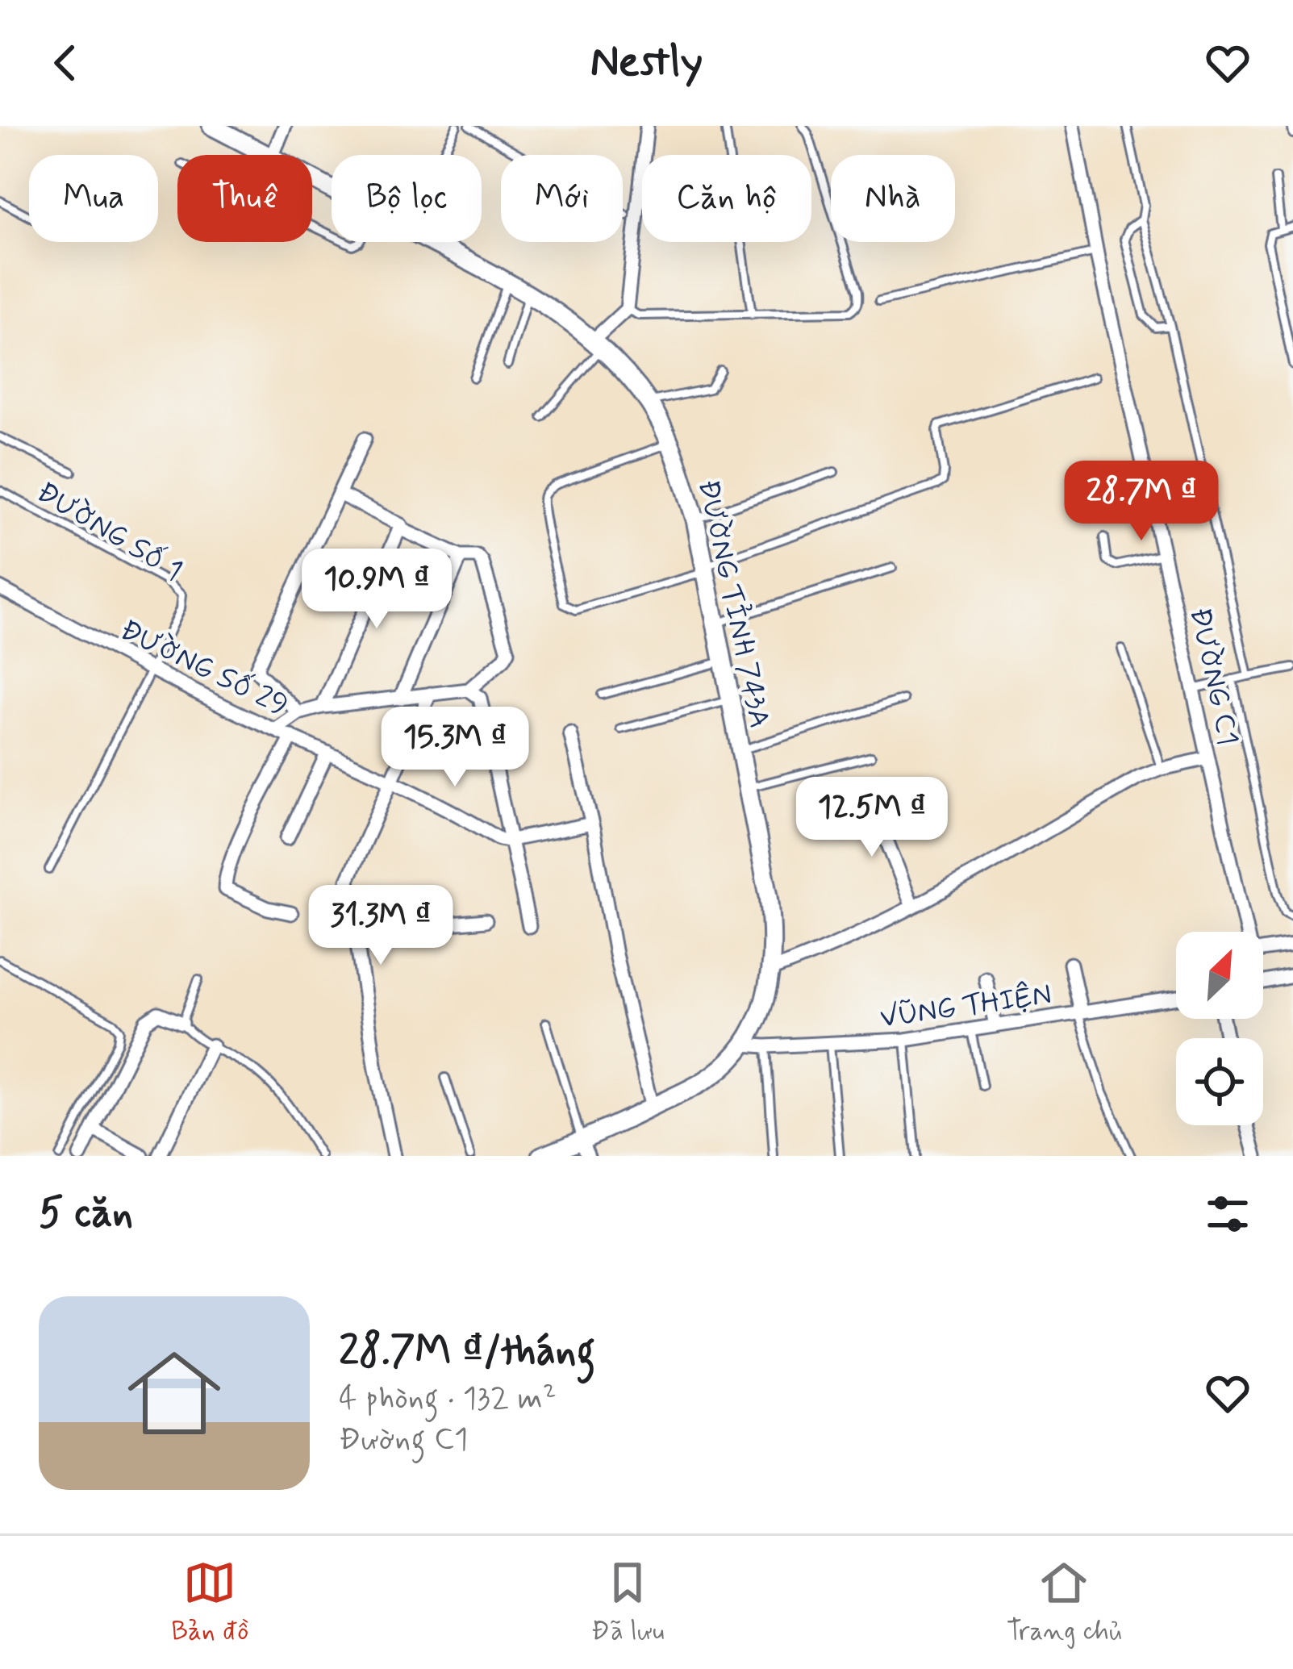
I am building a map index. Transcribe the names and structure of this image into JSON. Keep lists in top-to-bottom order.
{
  "streets": {
    "main road": ["ĐƯỜNG TỈNH 743A"],
    "street": ["ĐƯỜNG SỐ 29", "ĐƯỜNG C1", "VŨNG THIỆN"],
    "lane": ["ĐƯỜNG SỐ 1"]
  },
  "crossings": [
    ["ĐƯỜNG SỐ 1", "ĐƯỜNG SỐ 29"],
    ["ĐƯỜNG TỈNH 743A", "VŨNG THIỆN"]
  ],
  "north": "top right",
  "page": {
    "header": "Nestly",
    "chip": [
      "Mua",
      "Thuê",
      "Bộ lọc",
      "Mới",
      "Căn hộ",
      "Nhà"
    ],
    "price": [
      "28.7M ₫",
      "10.9M ₫",
      "15.3M ₫",
      "12.5M ₫",
      "31.3M ₫"
    ],
    "heading": "5 căn",
    "list": [
      {
        "name": "28.7M ₫/tháng",
        "note": "4 phòng · 132 m² · Đường C1"
      }
    ],
    "tabs": ["Bản đồ", "Đã lưu", "Trang chủ"]
  }
}
